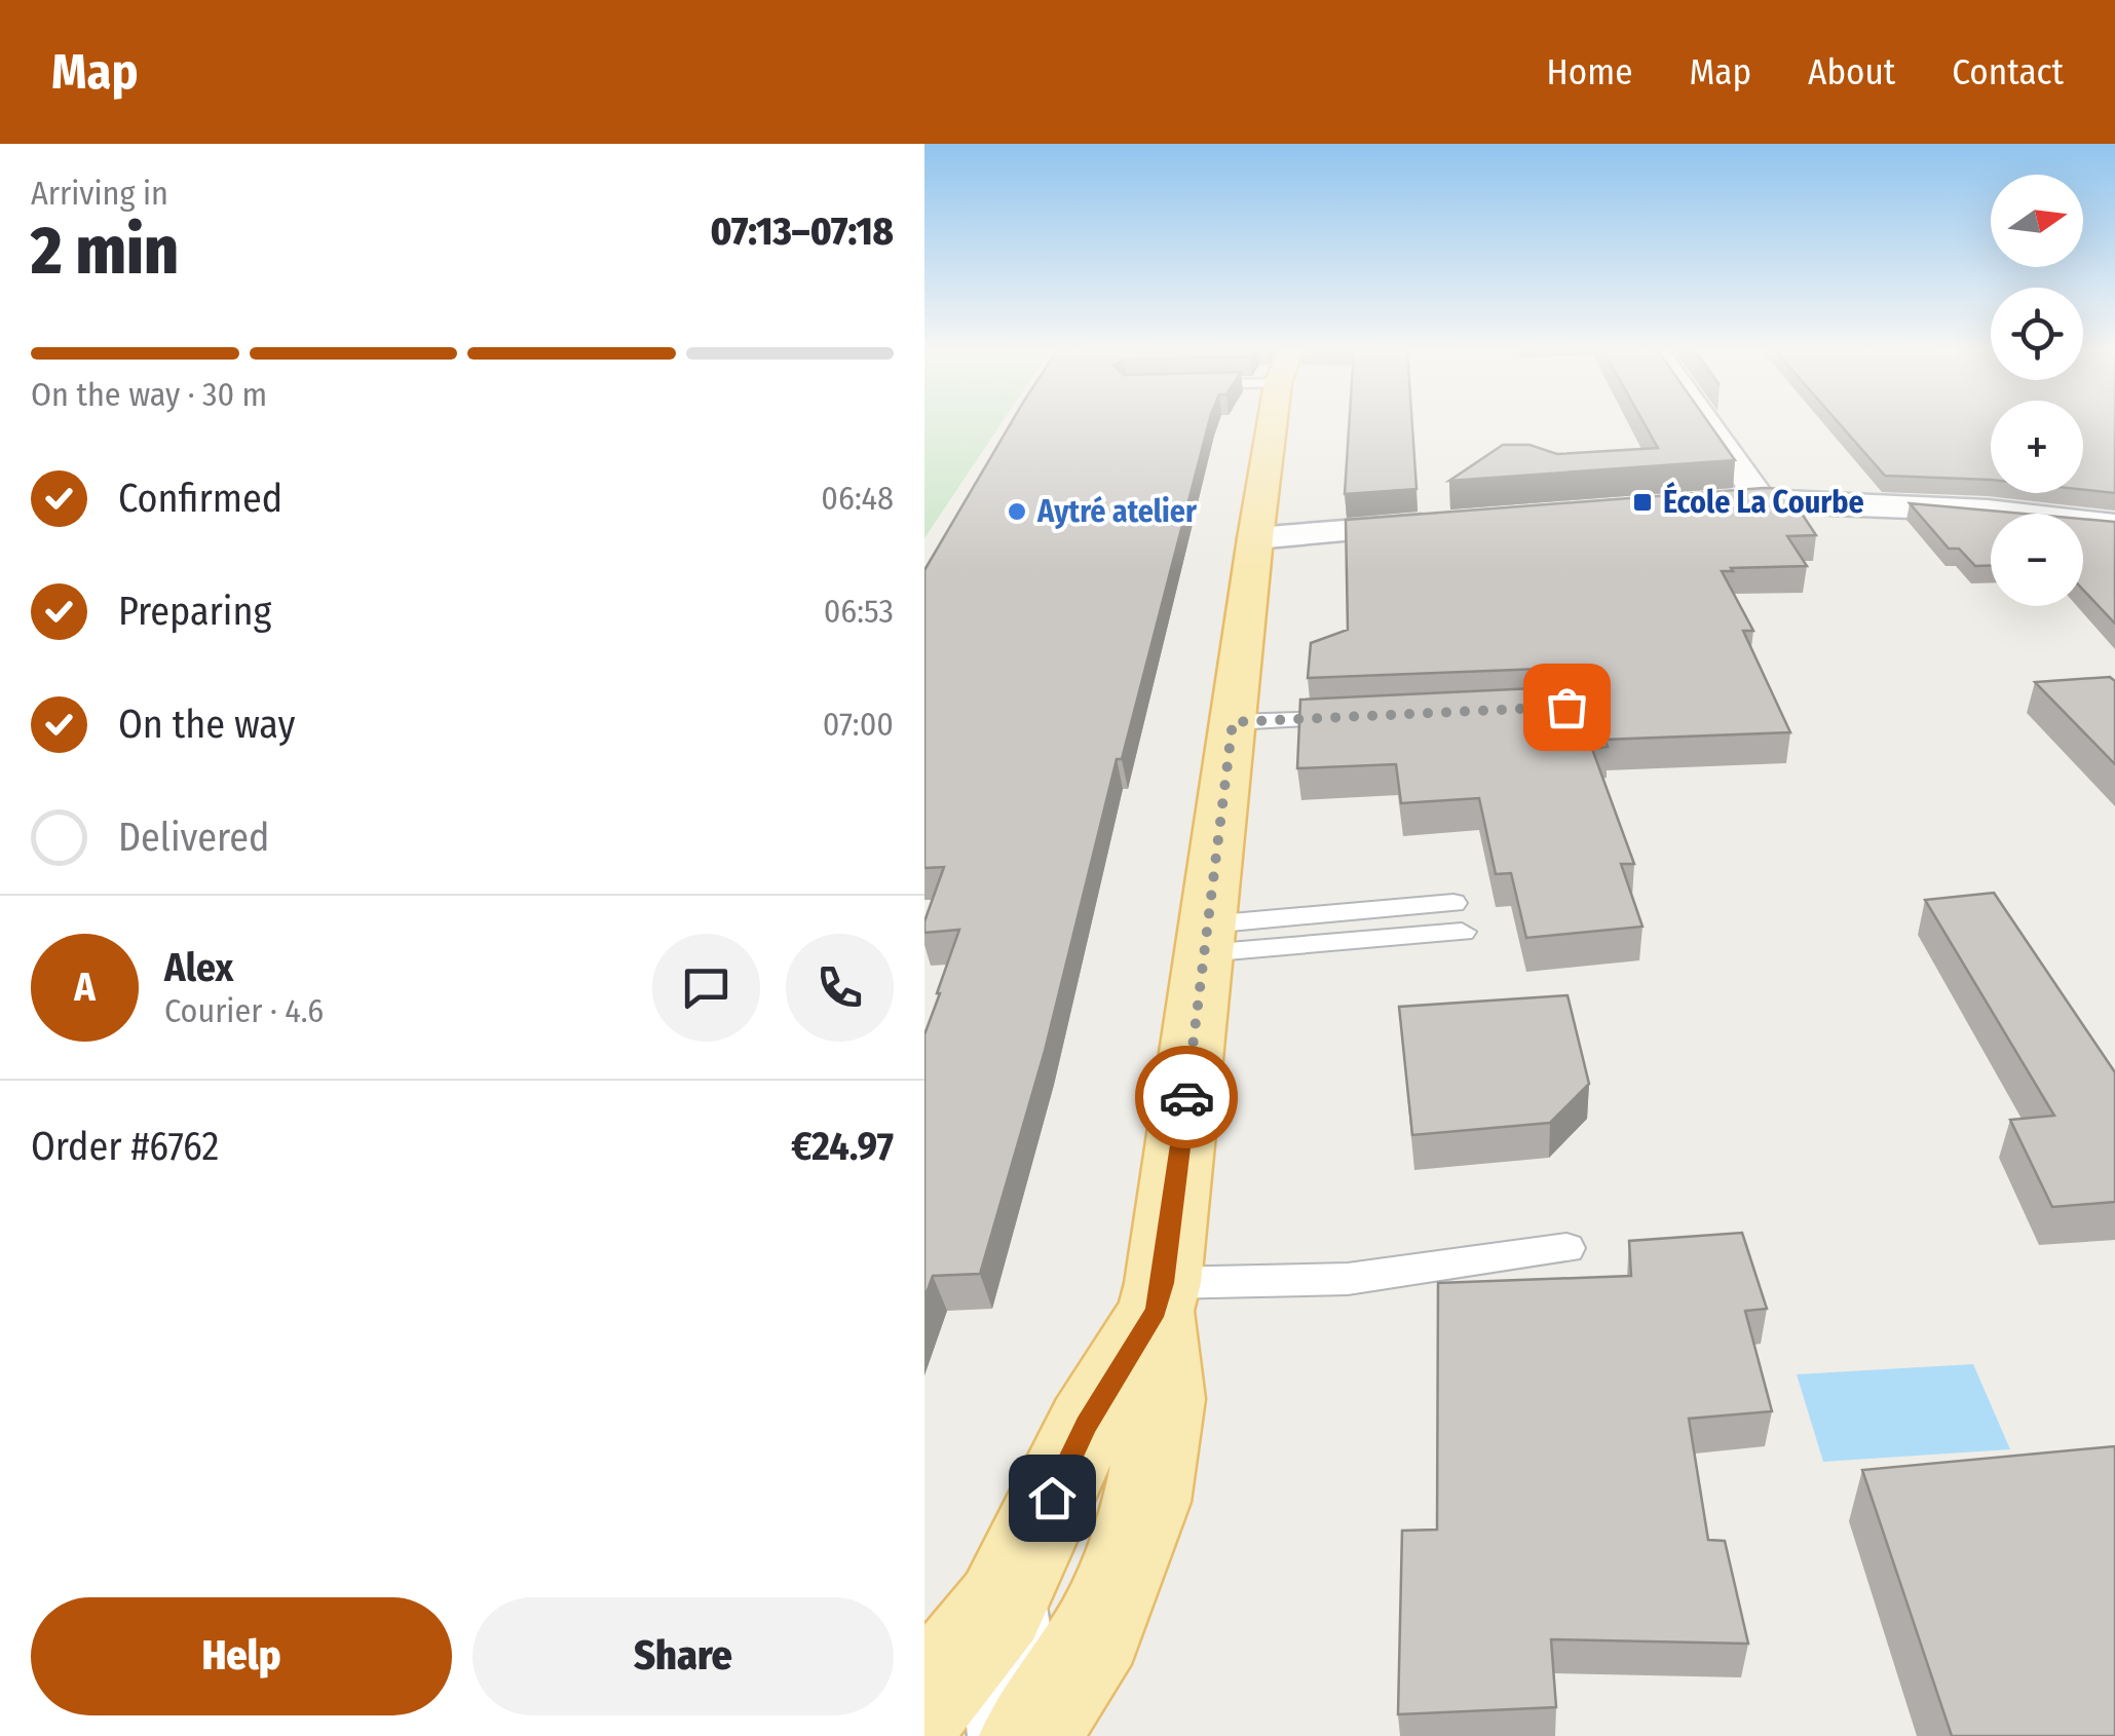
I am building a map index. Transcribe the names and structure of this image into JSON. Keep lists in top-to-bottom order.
{
  "places": {
    "transit": ["École La Courbe"],
    "other": ["Aytré atelier"]
  },
  "north": "right",
  "page": {
    "header": "Map",
    "nav": [
      "Home",
      "Map",
      "About",
      "Contact"
    ],
    "heading": ["2 min", "Arriving in", "07:13–07:18"],
    "panel": [
      "Alex",
      "Courier · 4.6",
      "Order #6762",
      "€24.97"
    ],
    "map_buttons": ["+", "−"],
    "bar": "On the way · 30 m",
    "list": [
      ["Confirmed", "06:48"],
      ["Preparing", "06:53"],
      ["On the way", "07:00"],
      "Delivered"
    ],
    "round": "A",
    "buttons": ["Help", "Share"]
  }
}
